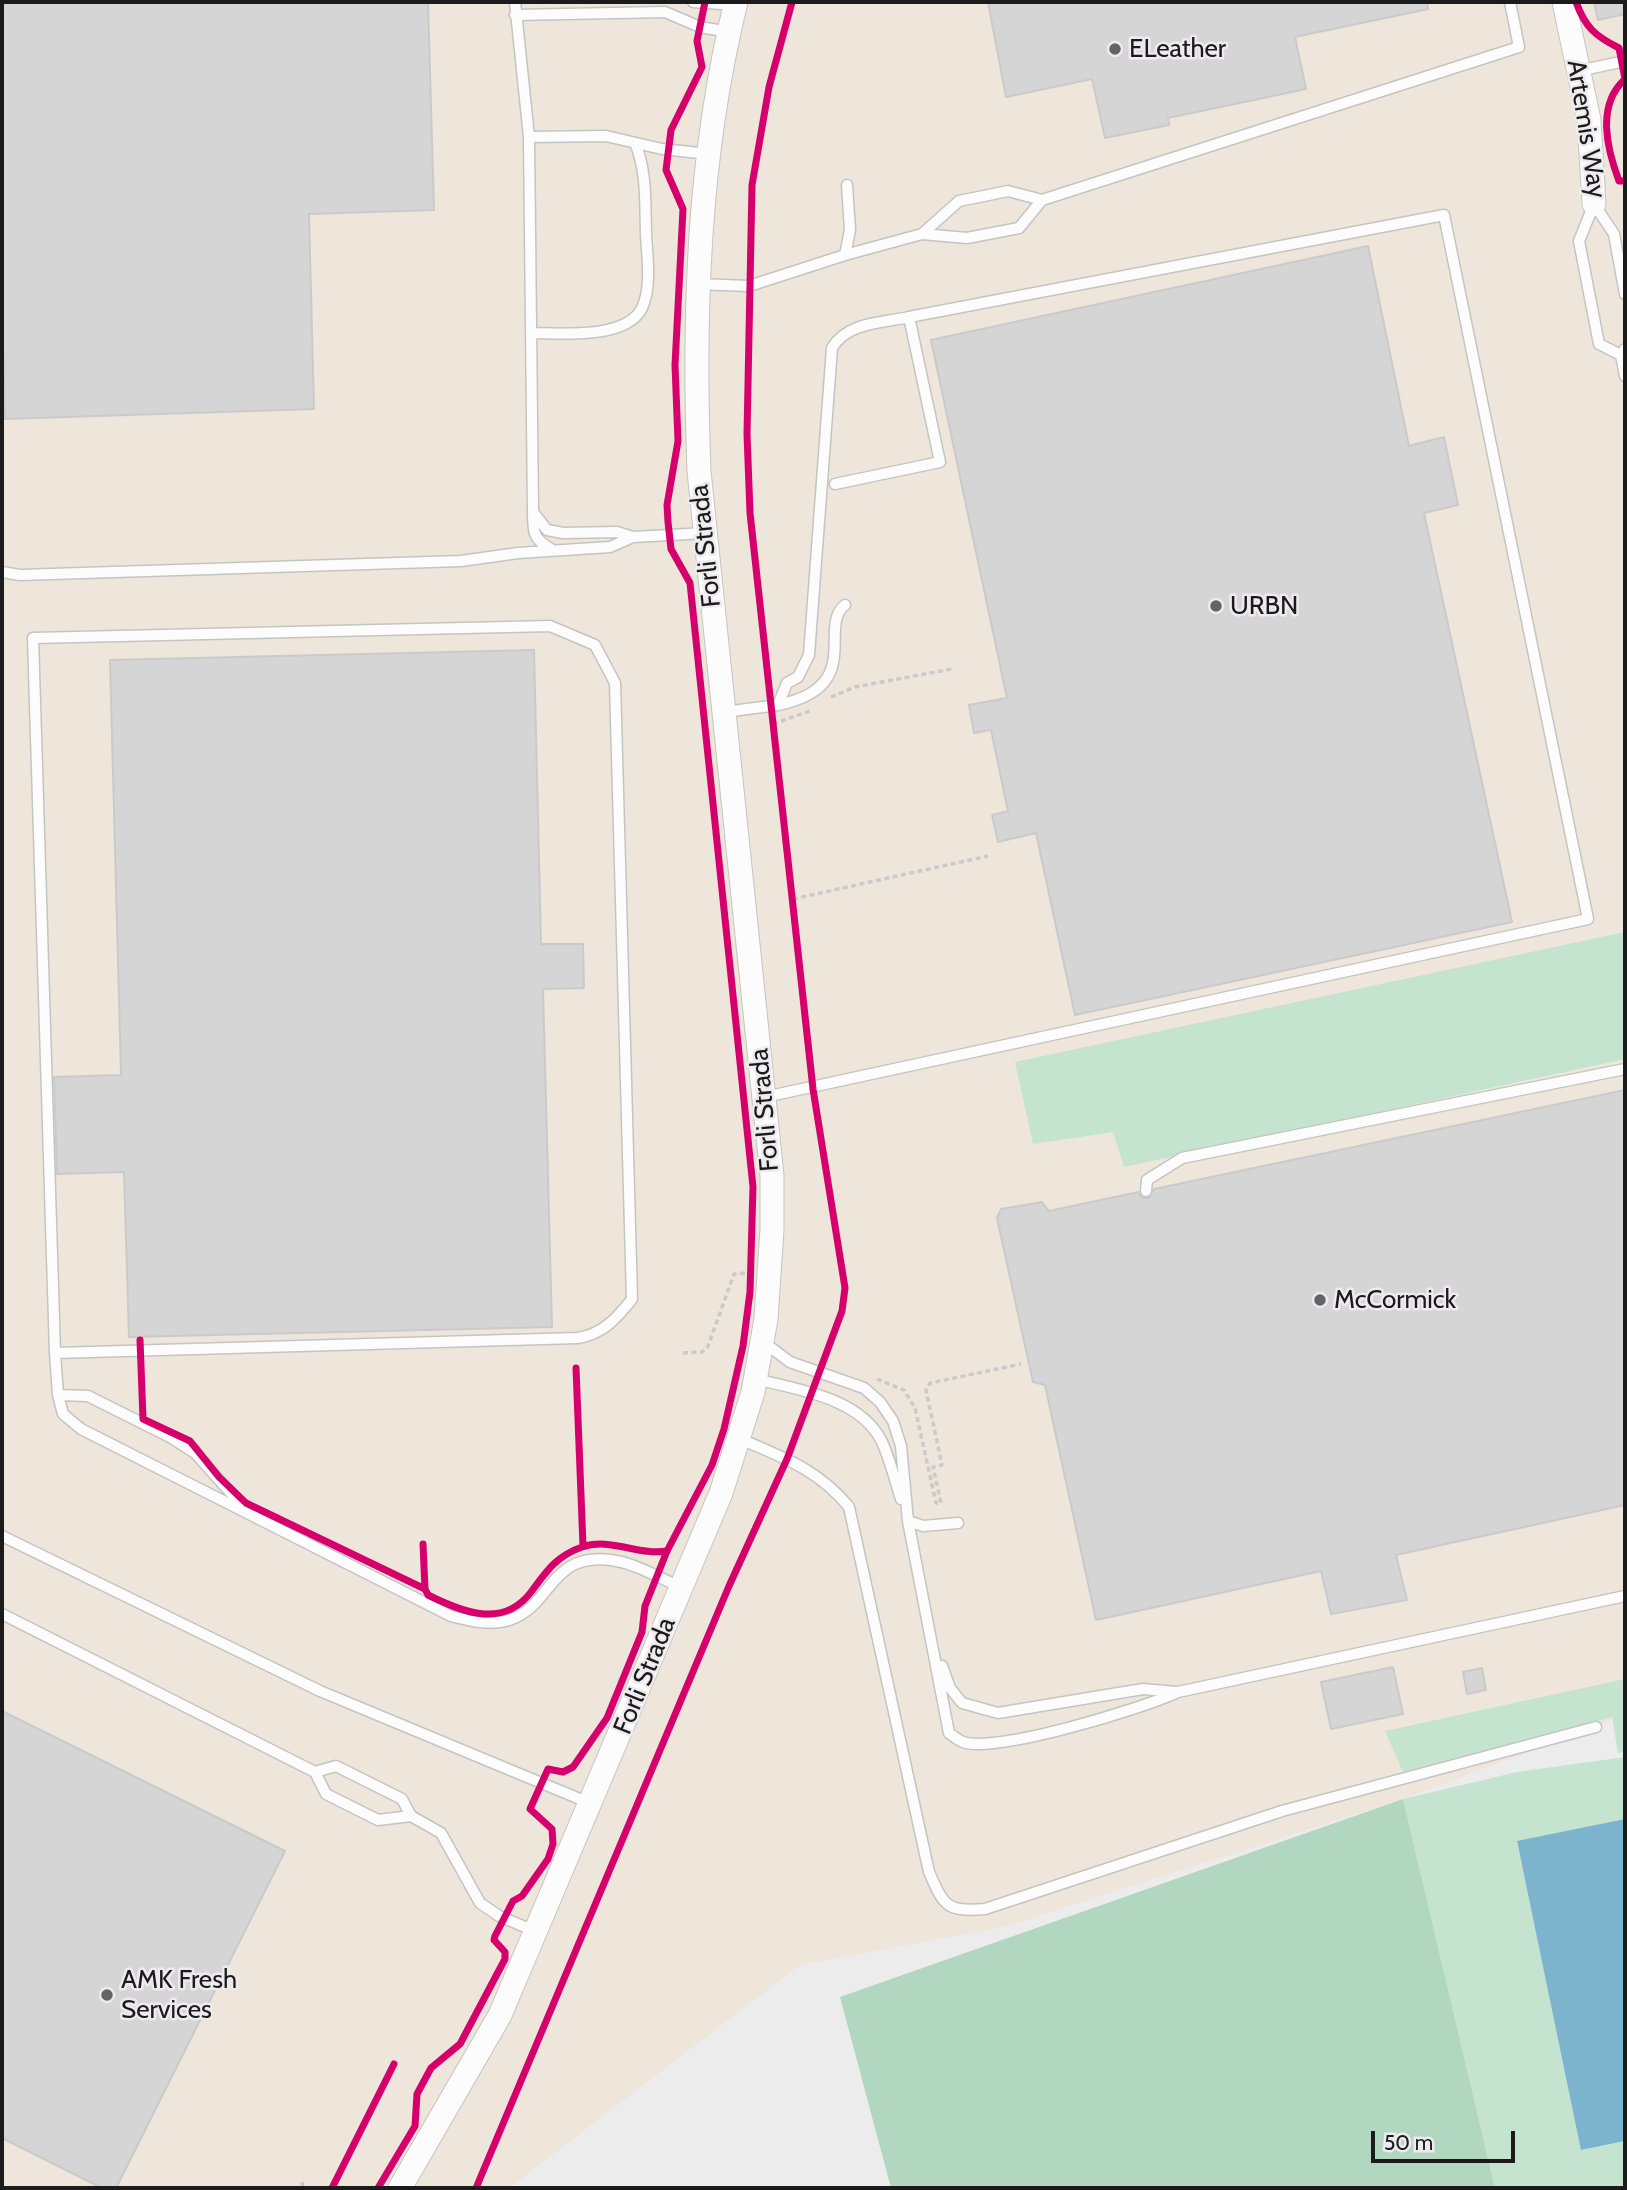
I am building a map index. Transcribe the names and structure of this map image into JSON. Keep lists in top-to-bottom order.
{
  "streets": {
    "street": ["Artemis Way", "Forli Strada"]
  },
  "places": [
    "ELeather",
    "URBN",
    "McCormick",
    "AMK Fresh Services"
  ],
  "scale_bar": "50 m"
}
